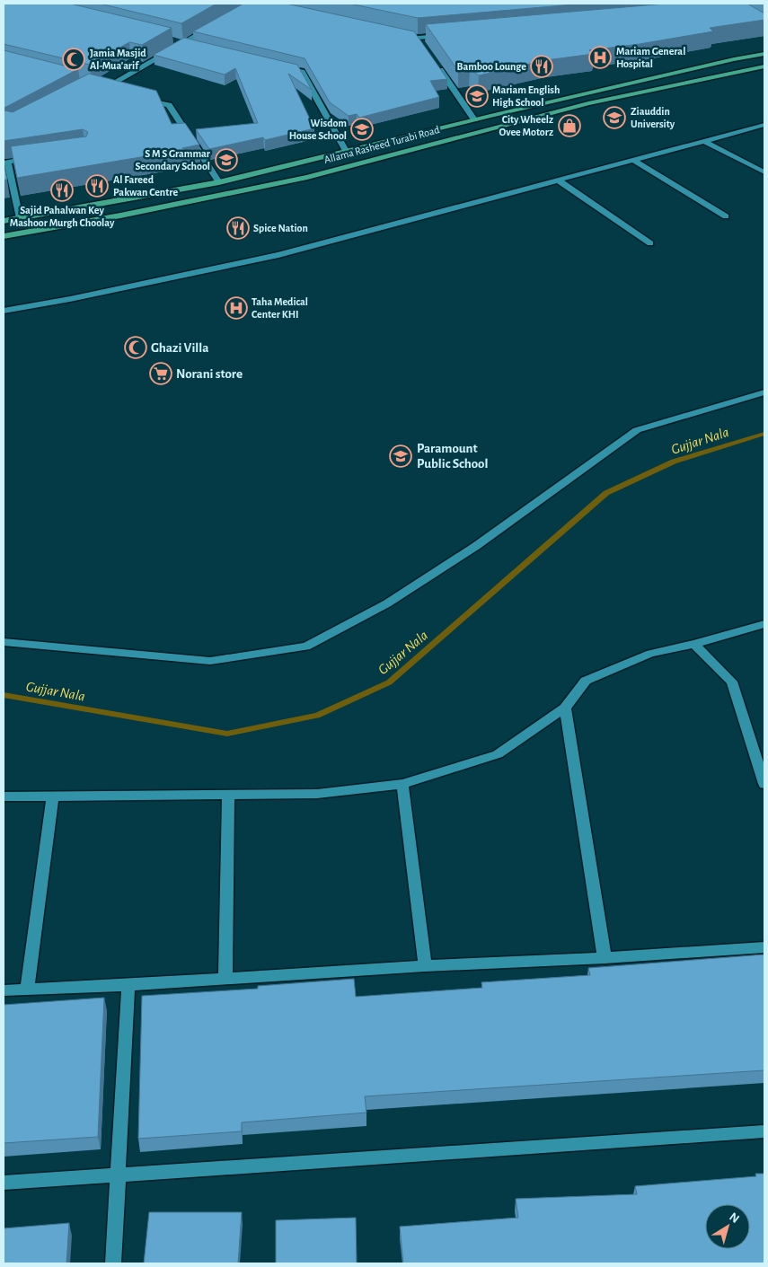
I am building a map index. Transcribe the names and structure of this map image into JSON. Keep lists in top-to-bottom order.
{
  "streets": {
    "main road": ["Allama Rasheed Turabi Road"]
  },
  "water": ["Gujjar Nala"],
  "places": {
    "hospital": ["Mariam General Hospital", "Taha Medical Center KHI"],
    "mosque": ["Jamia Masjid Al-Mua'arif", "Ghazi Villa"],
    "restaurant": [
      "Bamboo Lounge",
      "Al Fareed Pakwan Centre",
      "Sajid Pahalwan Key Mashoor Murgh Choolay",
      "Spice Nation"
    ],
    "school or university": [
      "Mariam English High School",
      "Ziauddin University",
      "Wisdom House School",
      "S M S Grammar Secondary School",
      "Paramount Public School"
    ],
    "shop": ["City Wheelz Ovee Motorz"],
    "supermarket": ["Norani store"]
  },
  "north": "top right"
}
